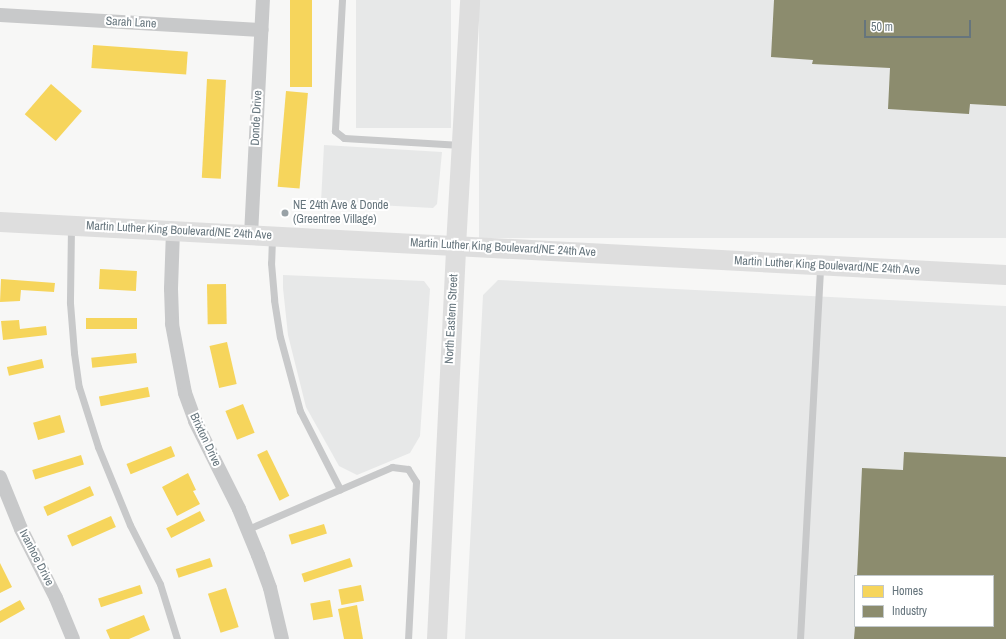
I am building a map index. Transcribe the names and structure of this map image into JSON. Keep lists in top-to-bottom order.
{
  "streets": {
    "main road": ["Martin Luther King Boulevard/NE 24th Ave", "North Eastern Street"],
    "street": [
      "Sarah Lane",
      "Donde Drive",
      "Brixton Drive",
      "Ivanhoe Drive"
    ]
  },
  "crossings": [
    ["Sarah Lane", "Donde Drive"],
    ["Donde Drive", "Martin Luther King Boulevard/NE 24th Ave"],
    ["Martin Luther King Boulevard/NE 24th Ave", "North Eastern Street"],
    ["Martin Luther King Boulevard/NE 24th Ave", "Brixton Drive"]
  ],
  "places": ["NE 24th Ave & Donde (Greentree Village)"],
  "legend": ["Homes", "Industry"],
  "scale_bar": "50 m"
}
